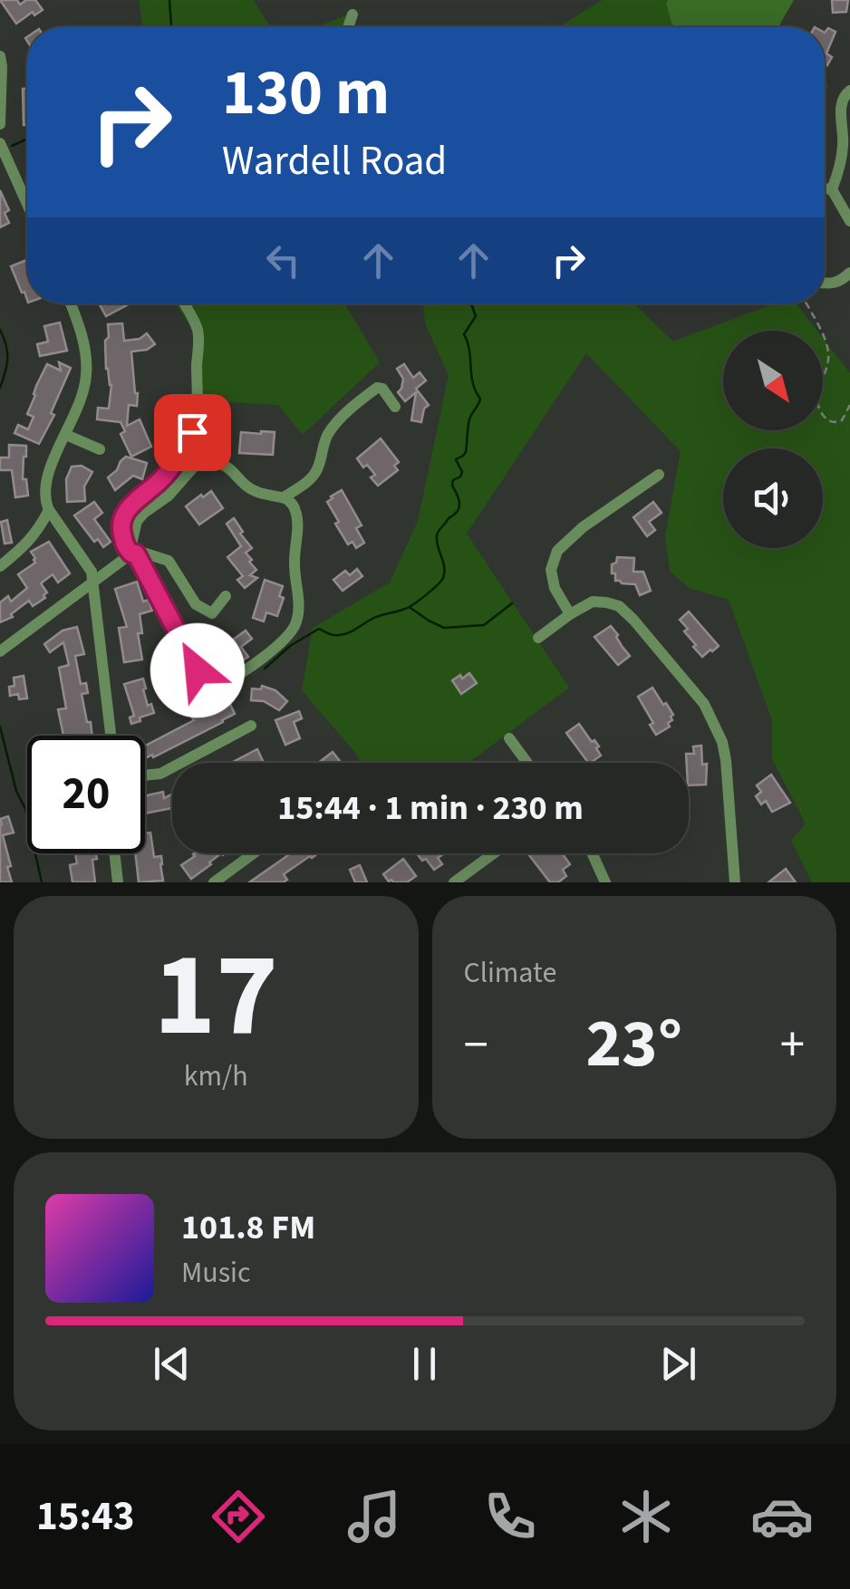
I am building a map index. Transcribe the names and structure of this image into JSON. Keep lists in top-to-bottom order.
{
  "north": "bottom right",
  "page": {
    "turn": ["130 m", "Wardell Road"],
    "limit": "20",
    "trip": "15:44 · 1 min · 230 m",
    "tile": [
      ["17", "km/h"],
      "Climate"
    ],
    "heat": ["−", "23°", "+"],
    "song": ["101.8 FM", "Music"],
    "tabs": "15:43"
  }
}
